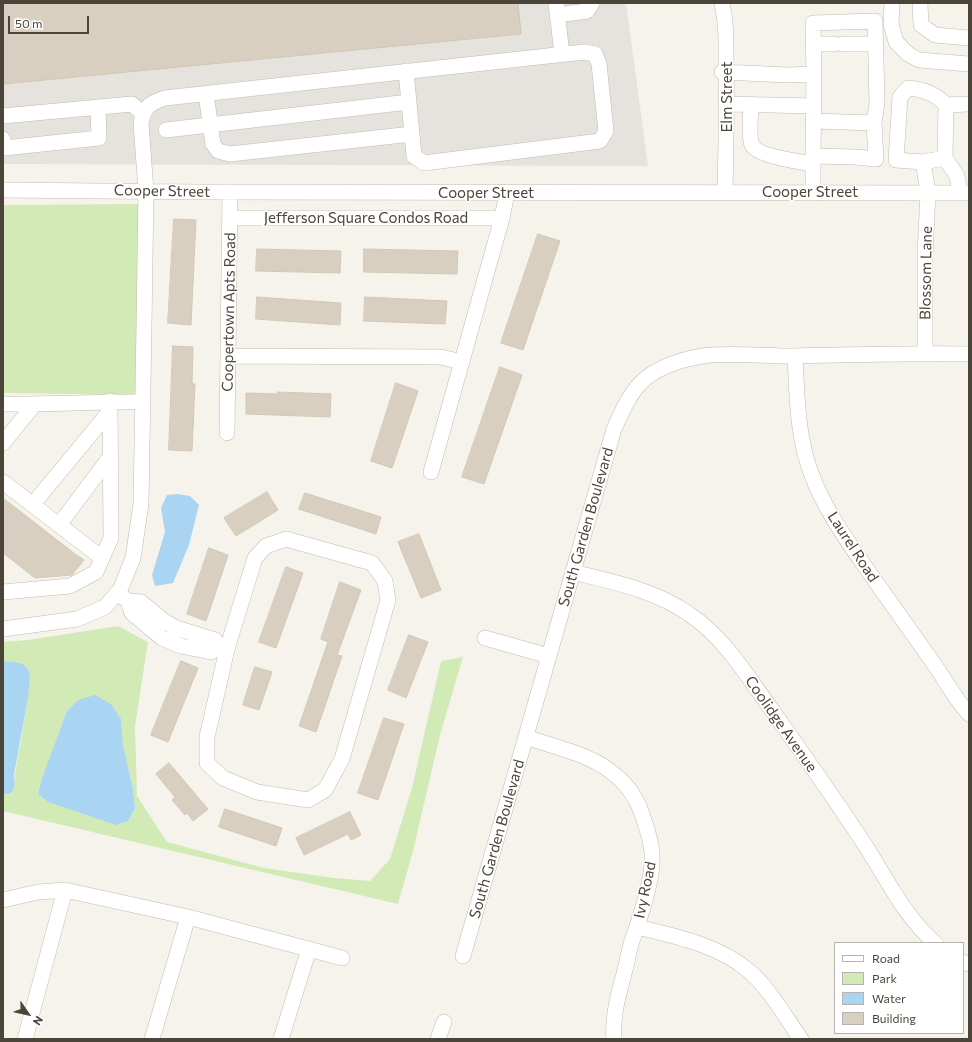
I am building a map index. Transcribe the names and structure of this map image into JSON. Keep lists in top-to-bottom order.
{
  "streets": {
    "street": [
      "Elm Street",
      "Cooper Street",
      "Jefferson Square Condos Road",
      "Blossom Lane",
      "Coopertown Apts Road",
      "South Garden Boulevard",
      "Laurel Road",
      "Coolidge Avenue",
      "Ivy Road"
    ]
  },
  "crossings": [
    ["Elm Street", "Cooper Street"],
    ["Cooper Street", "Blossom Lane"],
    ["Cooper Street", "Coopertown Apts Road"],
    ["Jefferson Square Condos Road", "Coopertown Apts Road"],
    ["Blossom Lane", "South Garden Boulevard"],
    ["South Garden Boulevard", "Laurel Road"],
    ["South Garden Boulevard", "Coolidge Avenue"],
    ["South Garden Boulevard", "Ivy Road"]
  ],
  "legend": [
    "Road",
    "Park",
    "Water",
    "Building"
  ],
  "scale_bar": "50 m",
  "north": "bottom right"
}
